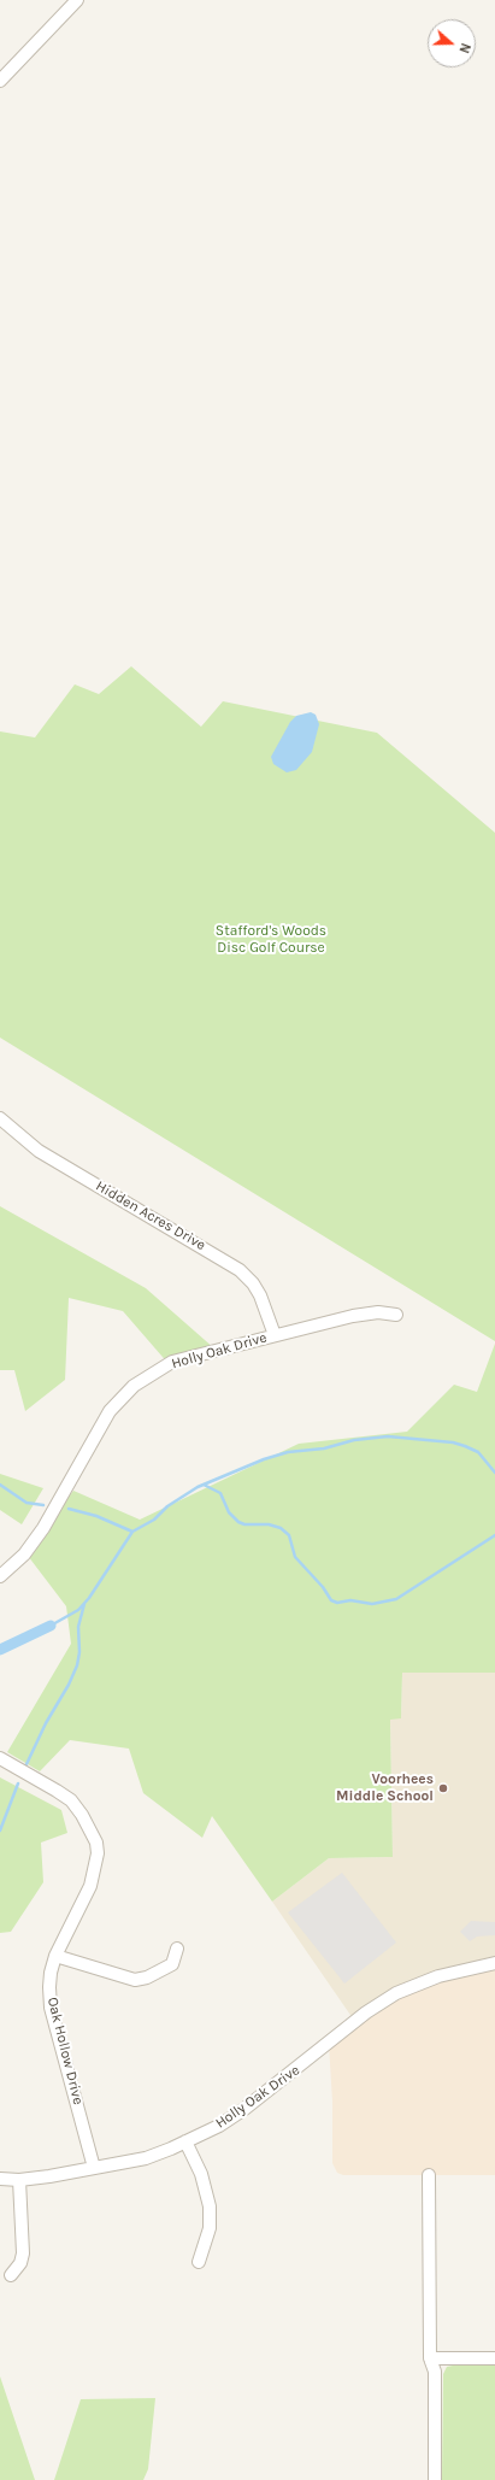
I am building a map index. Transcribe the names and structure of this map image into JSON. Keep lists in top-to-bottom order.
{
  "streets": {
    "street": ["Hidden Acres Drive", "Holly Oak Drive", "Oak Hollow Drive"]
  },
  "crossings": [
    ["Hidden Acres Drive", "Holly Oak Drive"],
    ["Holly Oak Drive", "Oak Hollow Drive"]
  ],
  "parks": ["Stafford's Woods Disc Golf Course"],
  "places": ["Voorhees Middle School"],
  "north": "right"
}
